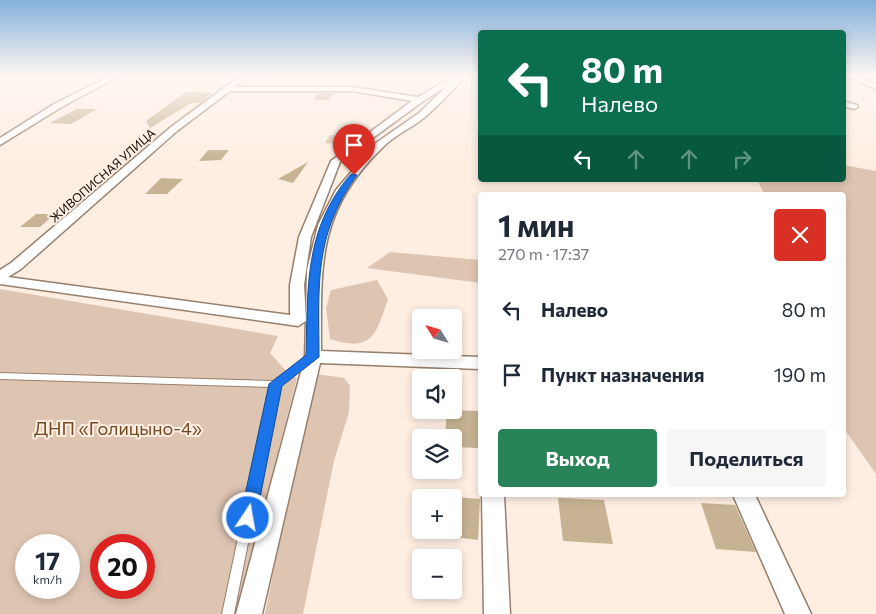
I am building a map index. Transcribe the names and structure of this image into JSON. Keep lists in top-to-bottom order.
{
  "streets": {
    "street": ["ЖИВОПИСНАЯ УЛИЦА"]
  },
  "parks": ["ДНП «Голицыно-4»"],
  "north": "top left",
  "page": {
    "turn": ["80 m", "Налево"],
    "heading": ["1 мин", "270 m · 17:37"],
    "list": [
      {
        "name": "Налево",
        "value": "80 m"
      },
      {
        "name": "Пункт назначения",
        "value": "190 m"
      }
    ],
    "map_buttons": ["+", "−"],
    "buttons": ["Выход", "Поделиться"],
    "speed": "17 km/h",
    "limit": "20"
  }
}
